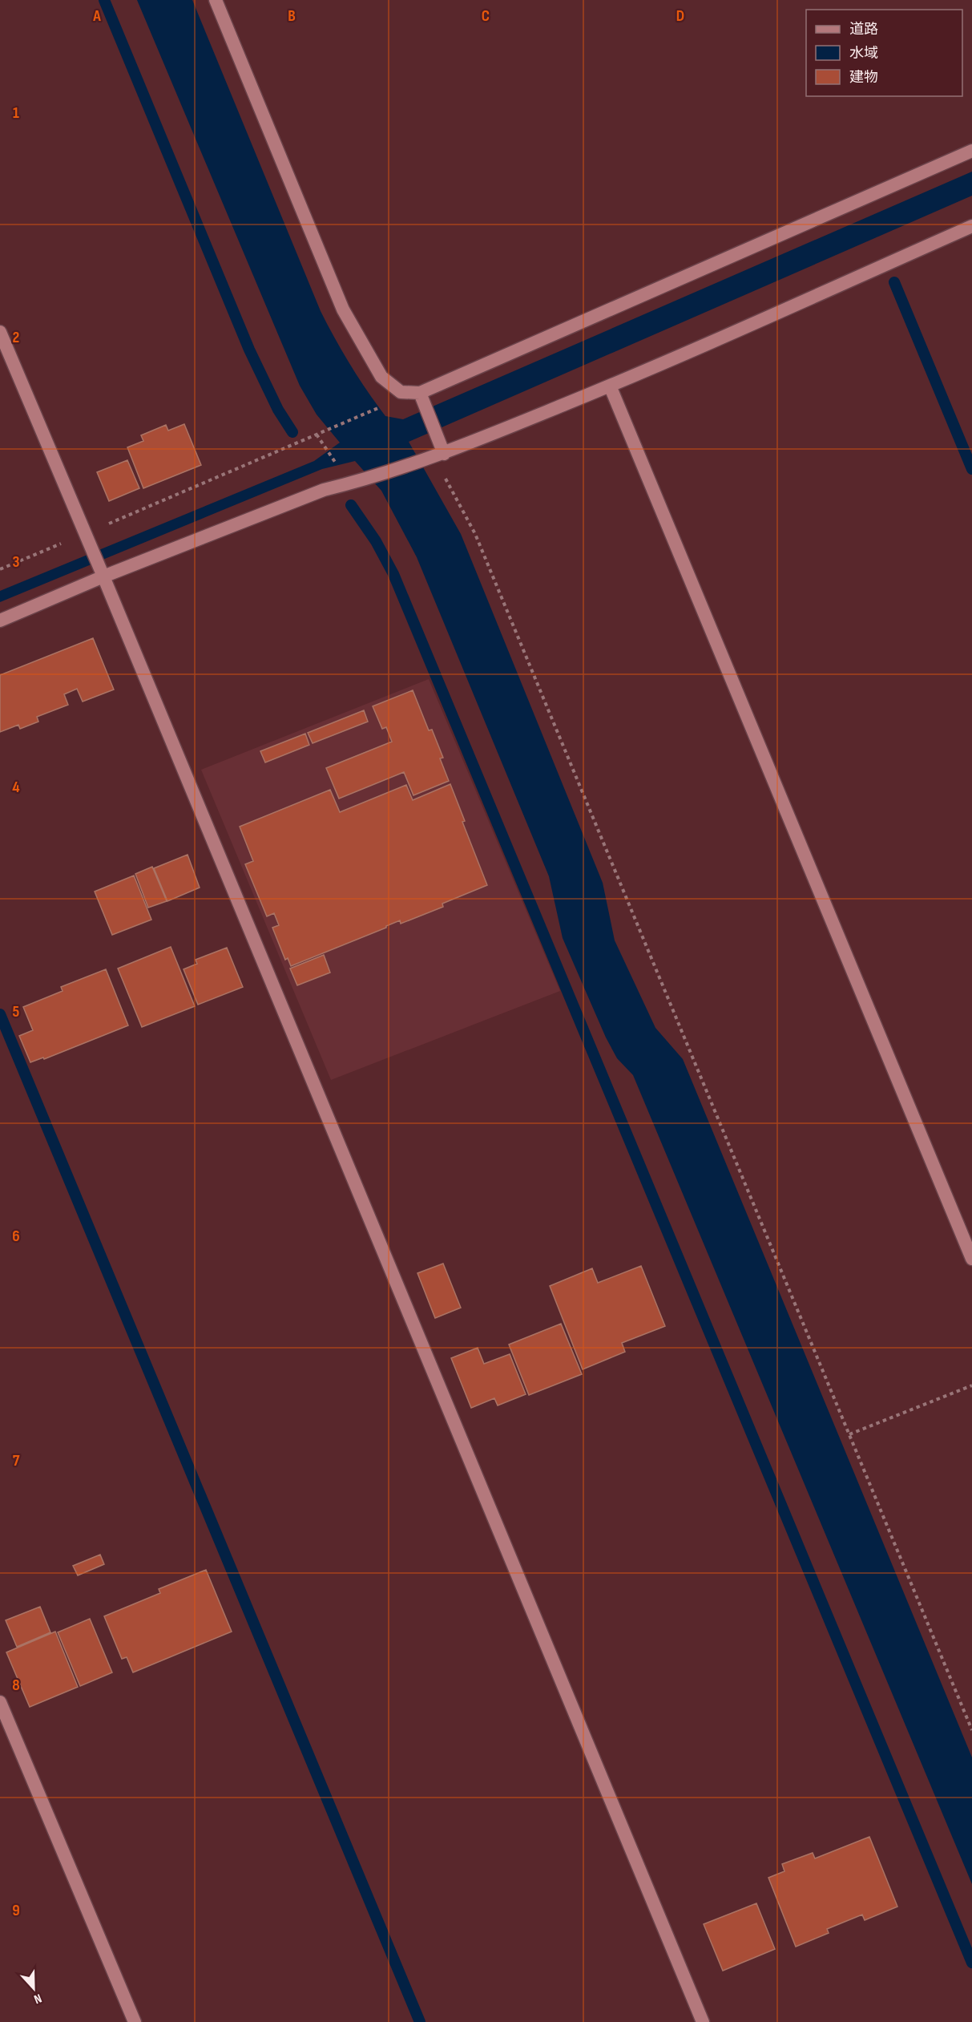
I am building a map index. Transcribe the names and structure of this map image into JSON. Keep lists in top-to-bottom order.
{
  "legend": ["道路", "水域", "建物"],
  "north": "bottom",
  "grid": {
    "columns": [
      "A",
      "B",
      "C",
      "D"
    ],
    "rows": [
      "1",
      "2",
      "3",
      "4",
      "5",
      "6",
      "7",
      "8",
      "9"
    ]
  }
}
